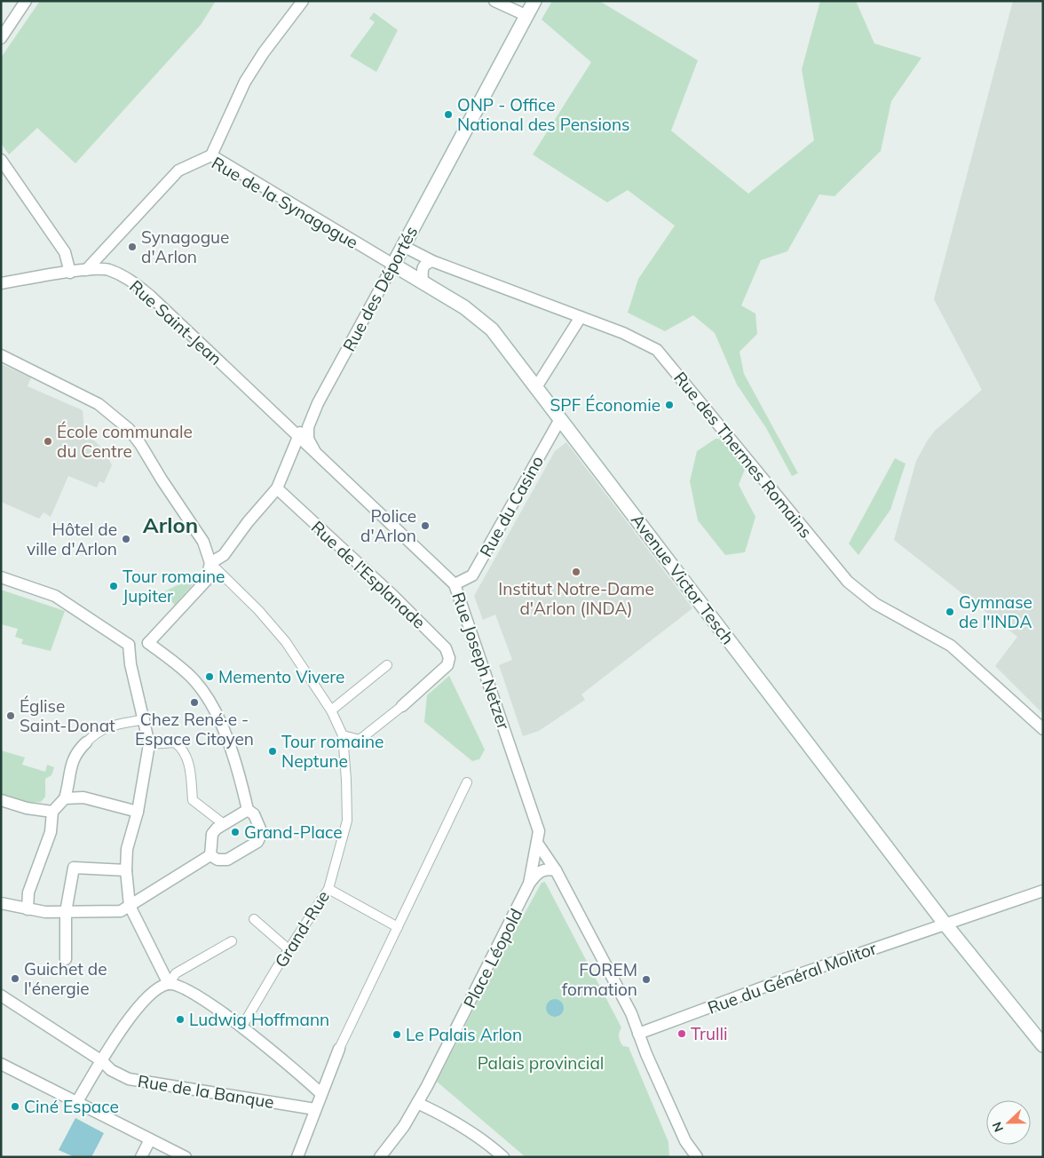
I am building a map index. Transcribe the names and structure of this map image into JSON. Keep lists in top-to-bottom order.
{
  "streets": {
    "main road": ["Rue des Déportés", "Avenue Victor Tesch"],
    "street": [
      "Rue de la Synagogue",
      "Rue Saint-Jean",
      "Rue des Thermes Romains",
      "Rue du Casino",
      "Rue de l'Esplanade",
      "Rue Joseph Netzer",
      "Grand-Rue",
      "Place Léopold",
      "Rue du Général Molitor",
      "Rue de la Banque"
    ]
  },
  "crossings": [
    ["Rue de la Synagogue", "Rue des Déportés"],
    ["Rue de la Synagogue", "Rue Saint-Jean"],
    ["Rue de la Synagogue", "Avenue Victor Tesch"],
    ["Rue des Déportés", "Rue Saint-Jean"],
    ["Rue des Déportés", "Rue des Thermes Romains"],
    ["Rue des Déportés", "Rue de l'Esplanade"],
    ["Rue des Déportés", "Avenue Victor Tesch"],
    ["Rue des Déportés", "Rue Joseph Netzer"],
    ["Rue des Déportés", "Grand-Rue"],
    ["Rue Saint-Jean", "Rue Joseph Netzer"],
    ["Rue du Casino", "Avenue Victor Tesch"],
    ["Rue du Casino", "Rue Joseph Netzer"],
    ["Avenue Victor Tesch", "Rue du Général Molitor"],
    ["Rue Joseph Netzer", "Place Léopold"]
  ],
  "districts": ["Arlon"],
  "parks": ["Palais provincial"],
  "places": [
    "ONP - Office National des Pensions",
    "Synagogue d'Arlon",
    "SPF Économie",
    "École communale du Centre",
    "Police d'Arlon",
    "Hôtel de ville d'Arlon",
    "Institut Notre-Dame d'Arlon (INDA)",
    "Tour romaine Jupiter",
    "Gymnase de l'INDA",
    "Memento Vivere",
    "Chez René·e - Espace Citoyen",
    "Église Saint-Donat",
    "Tour romaine Neptune",
    "Grand-Place",
    "Guichet de l'énergie",
    "FOREM formation",
    "Ludwig Hoffmann",
    "Trulli",
    "Le Palais Arlon",
    "Ciné Espace"
  ],
  "north": "left"
}
